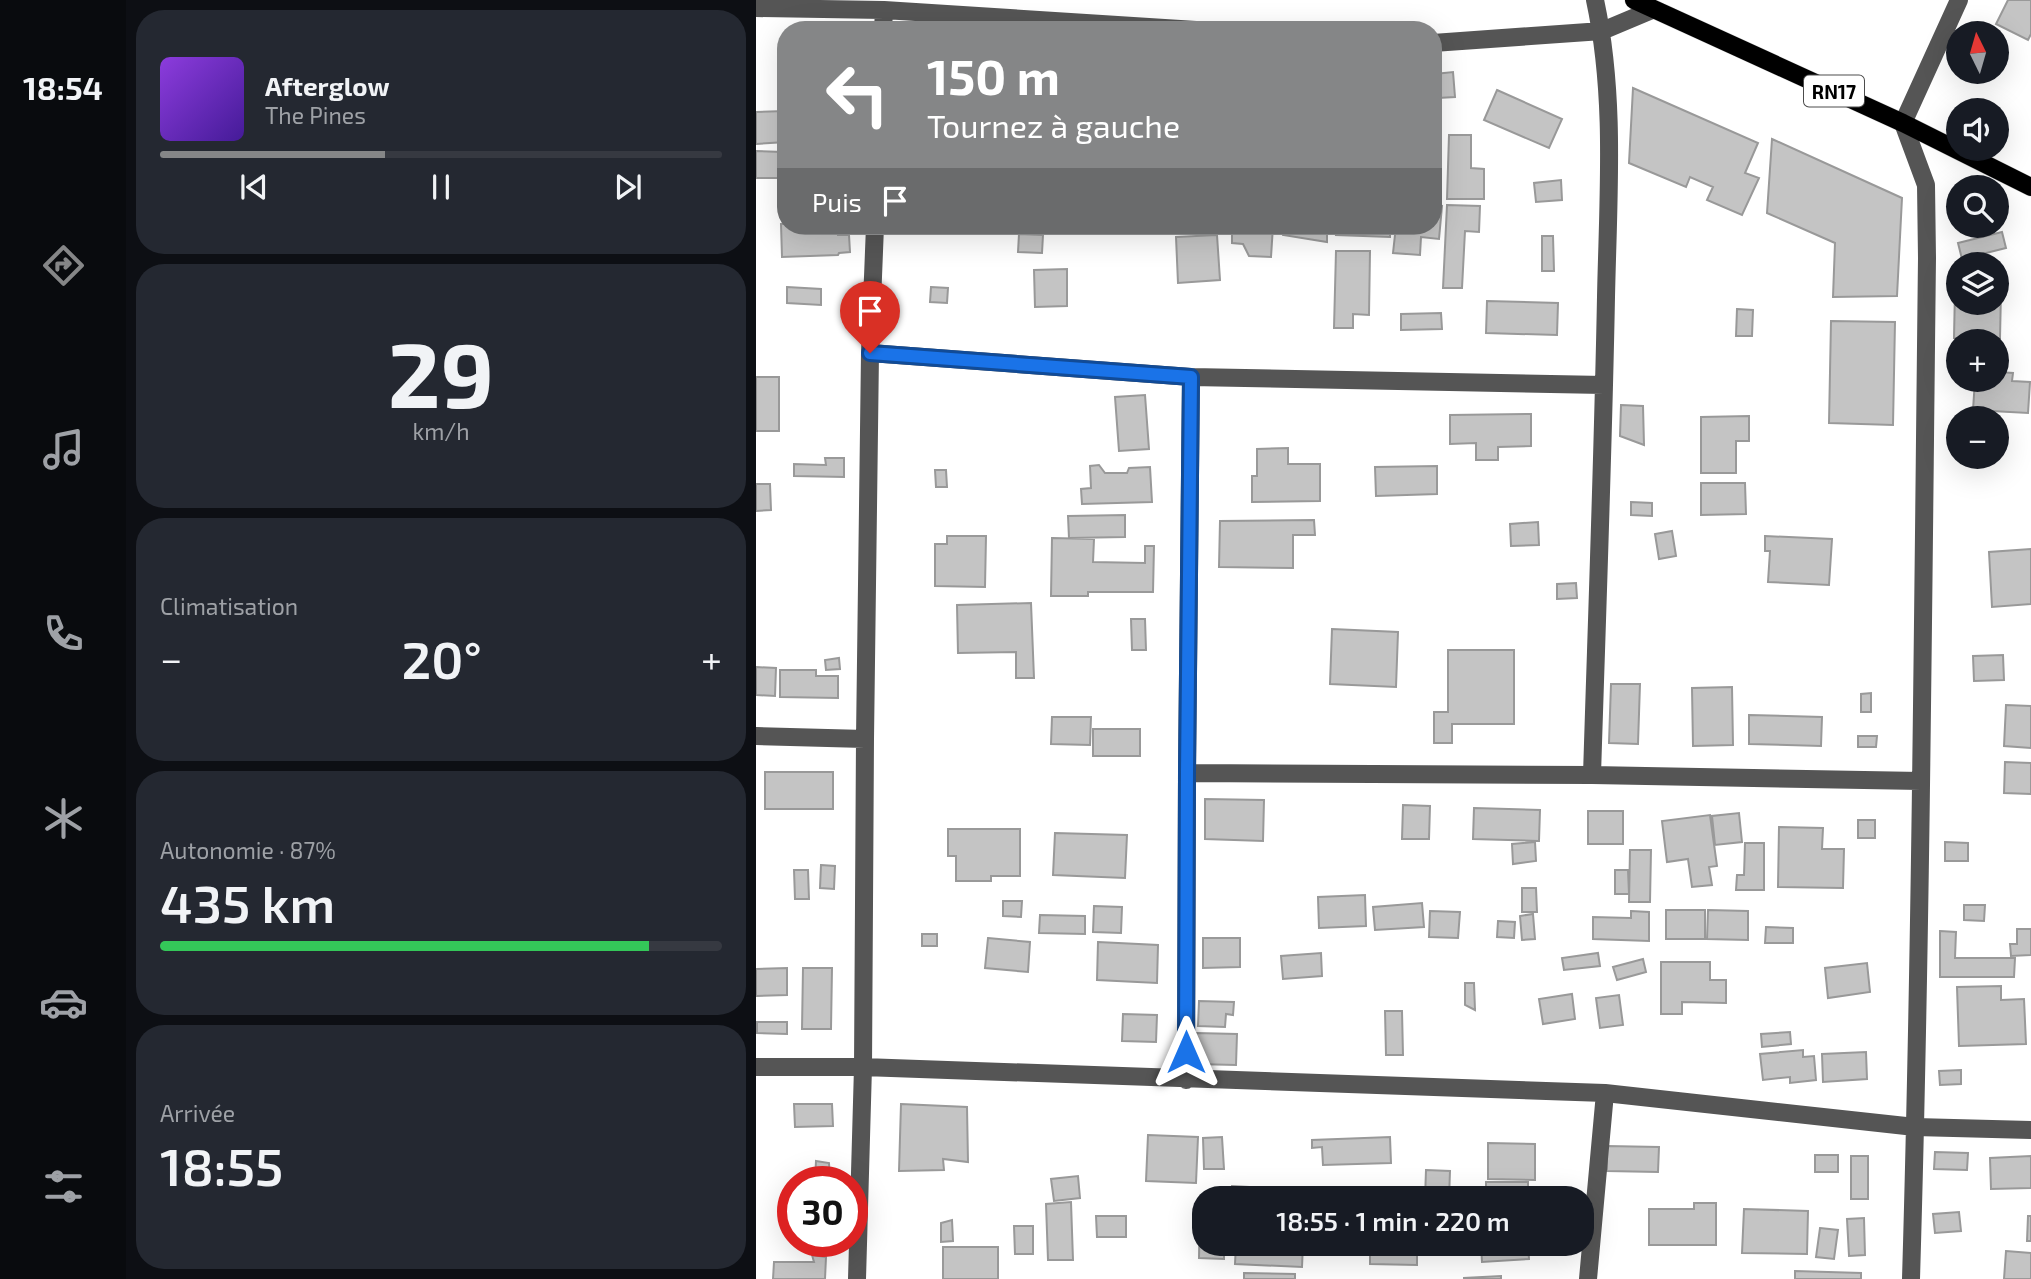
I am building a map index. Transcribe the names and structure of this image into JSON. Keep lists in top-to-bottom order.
{
  "streets": {
    "main road": ["RN17"]
  },
  "north": "top",
  "page": {
    "tabs": "18:54",
    "map_buttons": ["+", "−"],
    "turn": ["150 m", "Tournez à gauche"],
    "song": ["Afterglow", "The Pines"],
    "then": "Puis",
    "tile": [
      ["29", "km/h"],
      "Climatisation",
      ["Autonomie · 87%", "435 km"],
      ["Arrivée", "18:55"]
    ],
    "heat": ["−", "20°", "+"],
    "limit": "30",
    "trip": "18:55 · 1 min · 220 m"
  }
}
